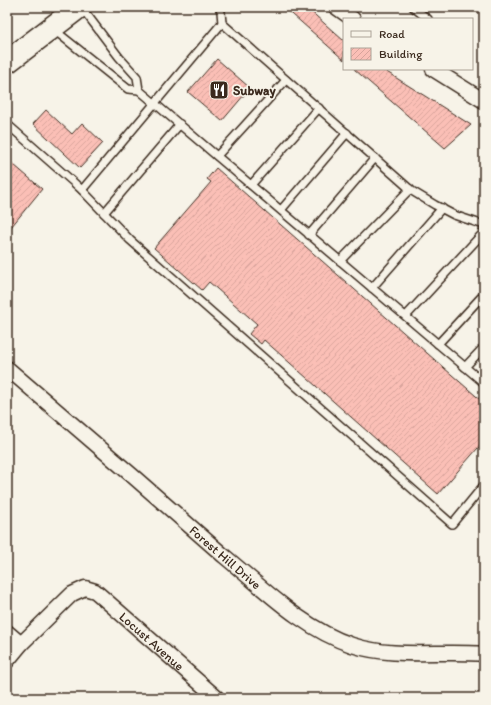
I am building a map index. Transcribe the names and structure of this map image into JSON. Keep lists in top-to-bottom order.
{
  "streets": {
    "street": ["Forest Hill Drive", "Locust Avenue"]
  },
  "places": {
    "restaurant": ["Subway"]
  },
  "legend": ["Road", "Building"]
}
